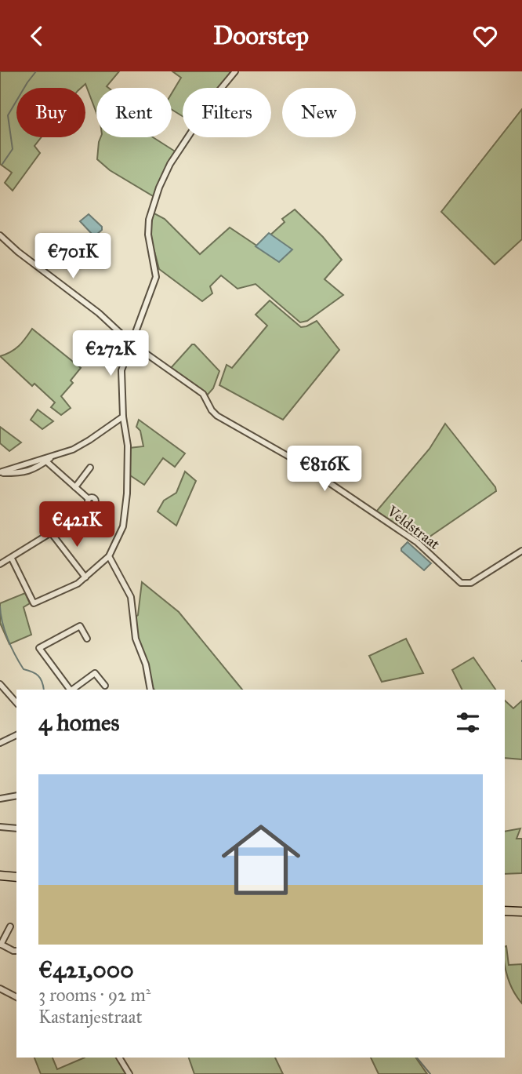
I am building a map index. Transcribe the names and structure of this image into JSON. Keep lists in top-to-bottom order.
{
  "streets": {
    "street": ["Veldstraat"]
  },
  "page": {
    "header": "Doorstep",
    "chip": [
      "Buy",
      "Rent",
      "Filters",
      "New"
    ],
    "price": [
      "€701K",
      "€272K",
      "€816K",
      "€421K"
    ],
    "heading": "4 homes",
    "list": [
      {
        "name": "€421,000",
        "note": "3 rooms · 92 m² · Kastanjestraat"
      }
    ]
  }
}
